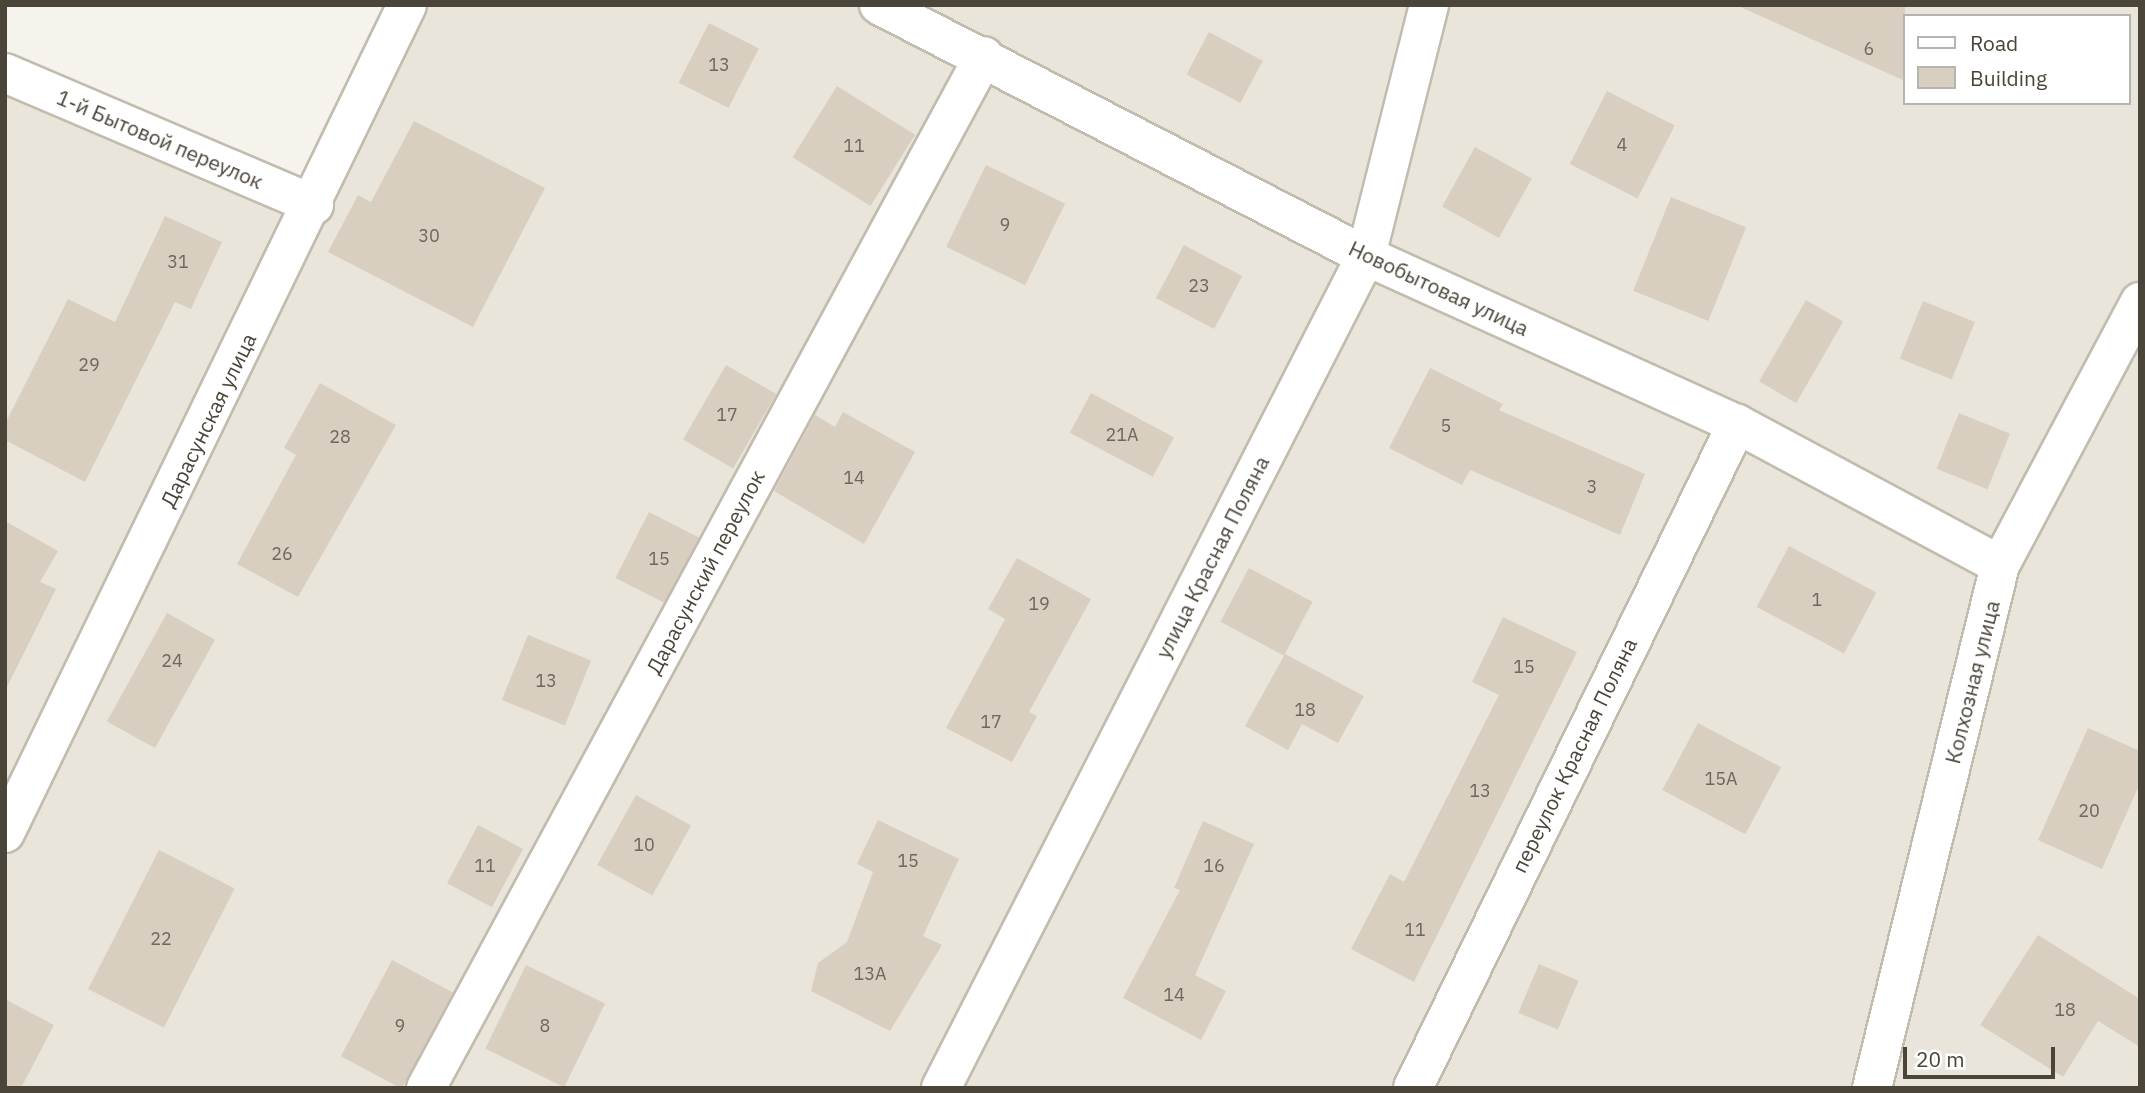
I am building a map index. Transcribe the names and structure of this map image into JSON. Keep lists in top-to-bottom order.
{
  "streets": {
    "street": [
      "1-й Бытовой переулок",
      "Новобытовая улица",
      "Дарасунская улица",
      "улица Красная Поляна",
      "Дарасунский переулок",
      "Колхозная улица",
      "переулок Красная Поляна"
    ]
  },
  "crossings": [
    ["1-й Бытовой переулок", "Дарасунская улица"],
    ["Новобытовая улица", "улица Красная Поляна"],
    ["Новобытовая улица", "Дарасунский переулок"],
    ["Новобытовая улица", "Колхозная улица"],
    ["Новобытовая улица", "переулок Красная Поляна"]
  ],
  "house_numbers": [
    "6",
    "13",
    "4",
    "11",
    "9",
    "30",
    "31",
    "23",
    "29",
    "17",
    "5",
    "21А",
    "28",
    "14",
    "3",
    "26",
    "15",
    "1",
    "19",
    "24",
    "15",
    "13",
    "18",
    "17",
    "15А",
    "13",
    "20",
    "10",
    "15",
    "11",
    "16",
    "11",
    "22",
    "13А",
    "14",
    "18",
    "9",
    "8"
  ],
  "legend": ["Road", "Building"],
  "scale_bar": "20 m"
}
